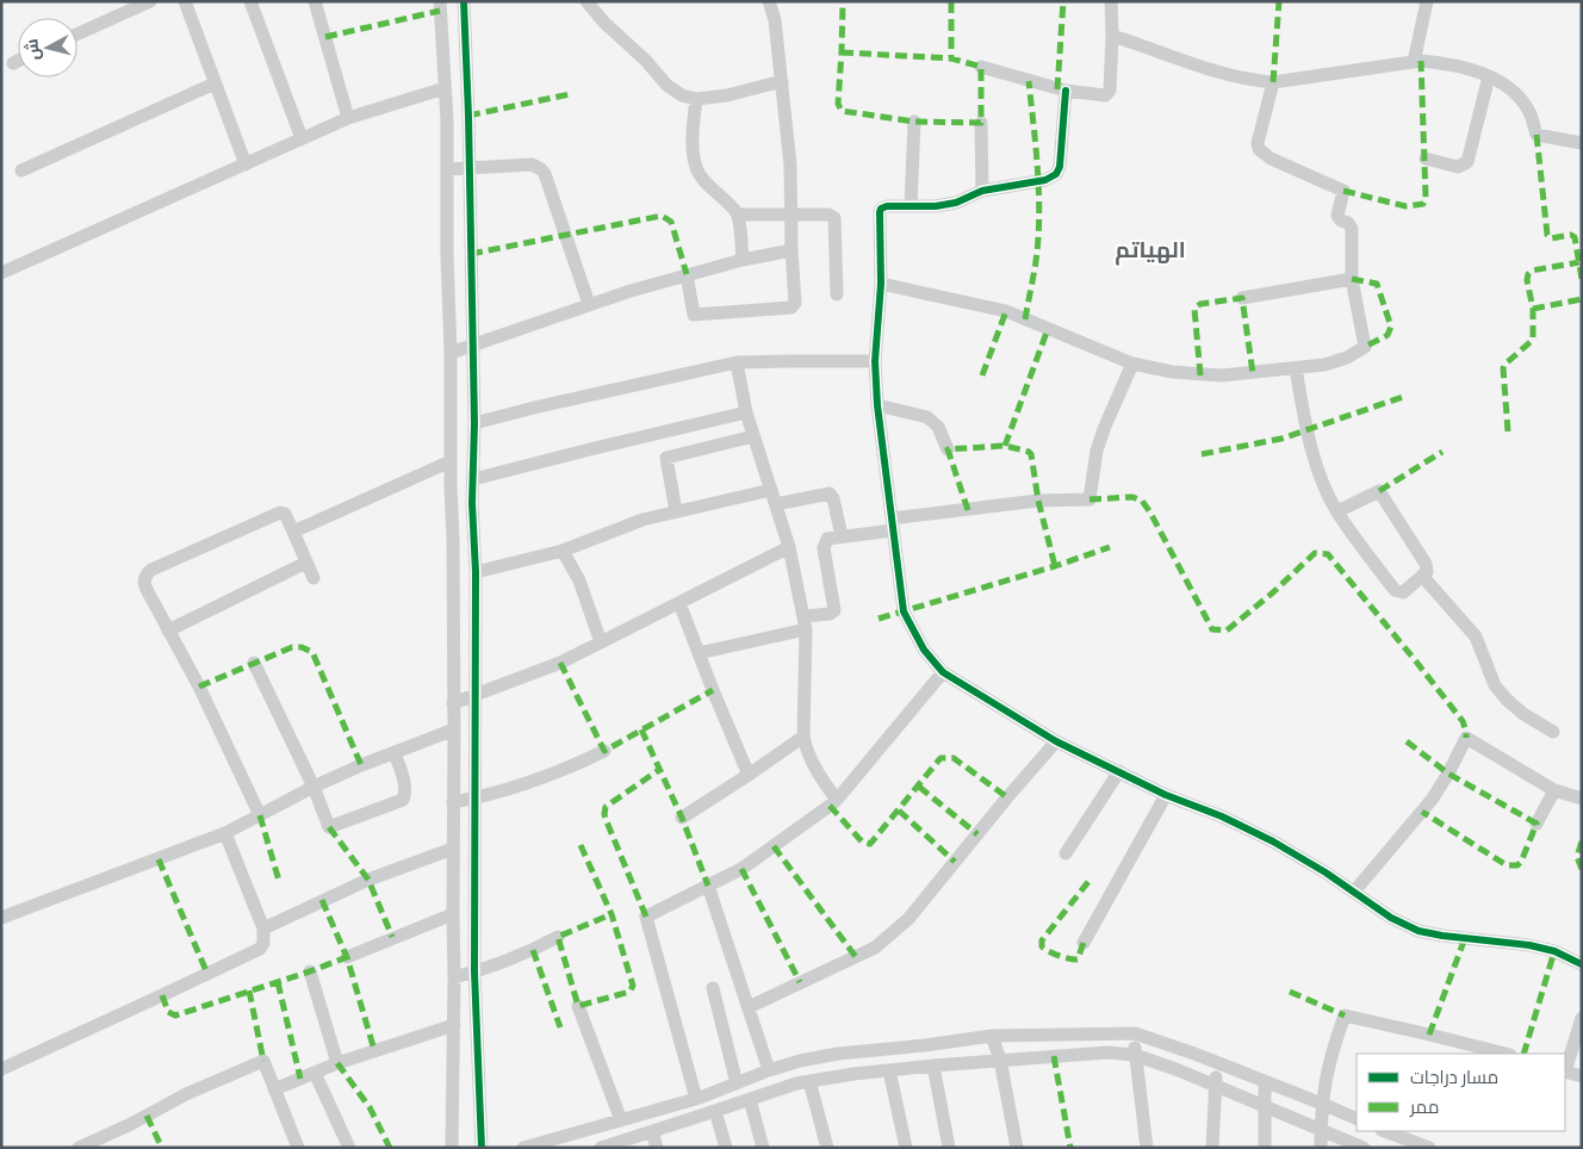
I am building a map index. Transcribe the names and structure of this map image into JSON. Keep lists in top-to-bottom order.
{
  "districts": ["الهياتم"],
  "legend": ["مسار دراجات", "ممر"],
  "north": "left"
}
